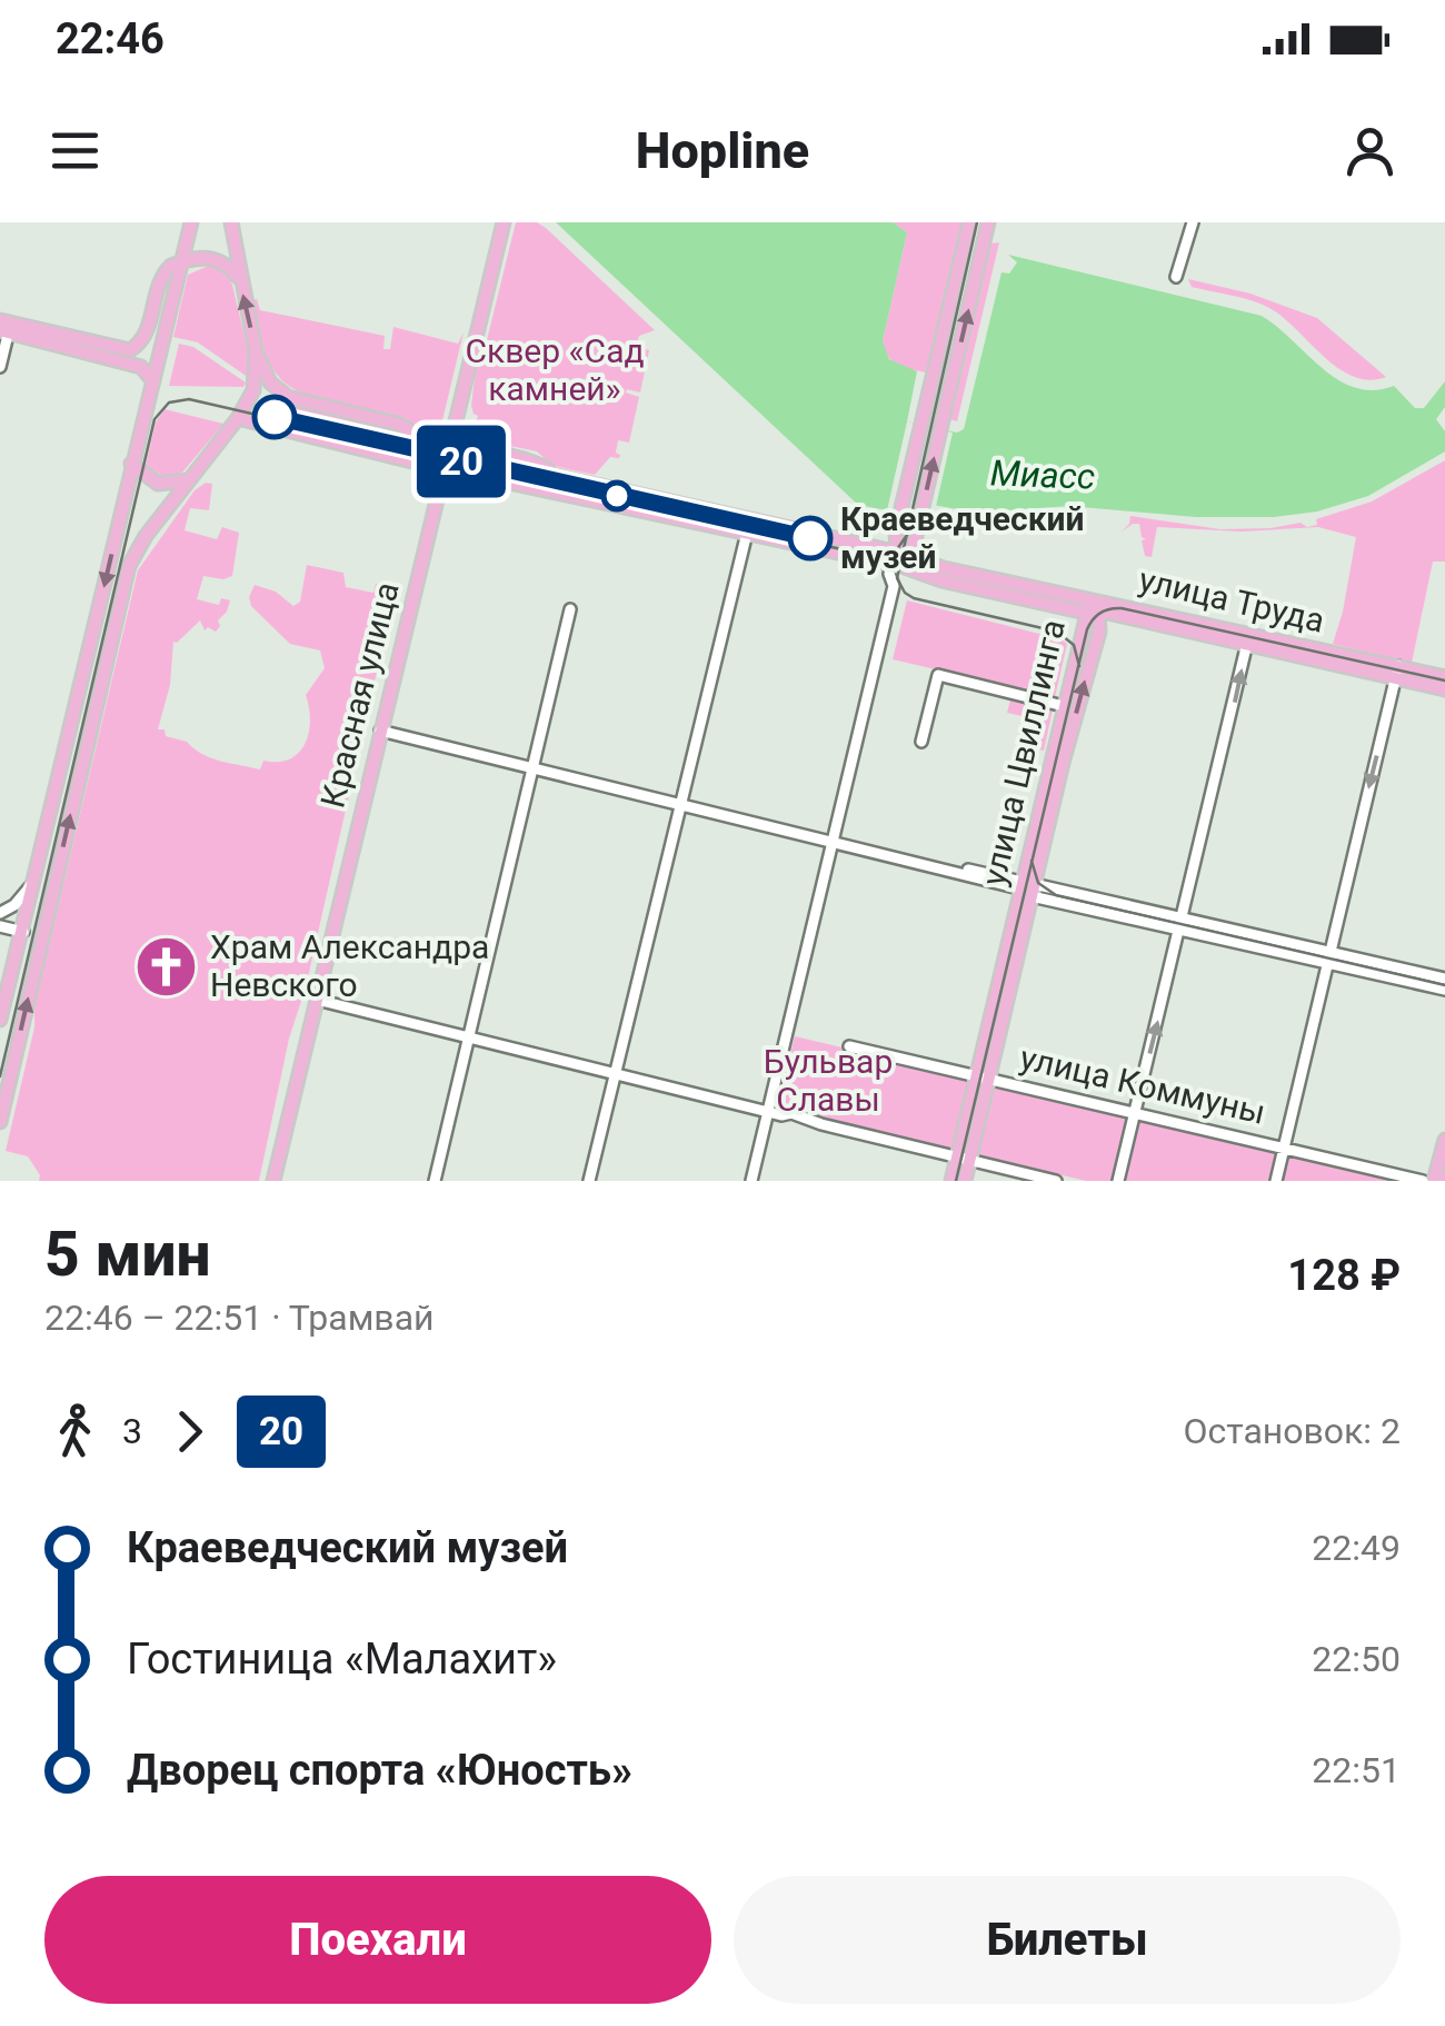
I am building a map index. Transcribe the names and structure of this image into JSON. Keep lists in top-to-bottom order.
{
  "streets": {
    "main road": ["улица Труда", "Красная улица", "улица Цвиллинга"],
    "street": ["улица Коммуны"]
  },
  "crossings": [
    ["улица Труда", "Красная улица"],
    ["улица Труда", "улица Цвиллинга"],
    ["улица Цвиллинга", "улица Коммуны"]
  ],
  "water": ["Миасс"],
  "parks": ["Сквер «Сад камней»", "Бульвар Славы"],
  "places": {
    "other": ["Краеведческий музей"],
    "church": ["Храм Александра Невского"]
  },
  "lines": ["tram line 20"],
  "page": {
    "status": "22:46",
    "header": "Hopline",
    "on_map": "20",
    "heading": ["5 мин", "22:46 – 22:51 · Трамвай", "128 ₽"],
    "legs": ["3", "20", "Остановок: 2"],
    "list": [
      {
        "name": "Краеведческий музей",
        "value": "22:49"
      },
      {
        "name": "Гостиница «Малахит»",
        "value": "22:50"
      },
      {
        "name": "Дворец спорта «Юность»",
        "value": "22:51"
      }
    ],
    "buttons": ["Поехали", "Билеты"]
  }
}
